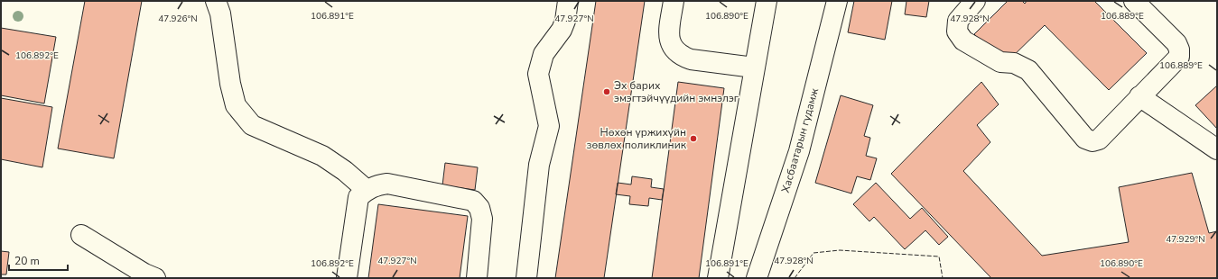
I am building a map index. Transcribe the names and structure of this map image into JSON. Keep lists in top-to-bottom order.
{
  "streets": {
    "street": ["Хасбаатарын гудамж"]
  },
  "places": ["Эх барих эмэгтэйчүүдийн эмнэлэг", "Нөхөн үржихүйн зөвлөх поликлиник"],
  "scale_bar": "20 m",
  "coordinates": [
    "106.891°E",
    "106.890°E",
    "106.889°E",
    "47.926°N",
    "47.927°N",
    "47.928°N",
    "106.892°E",
    "47.929°N"
  ]
}
